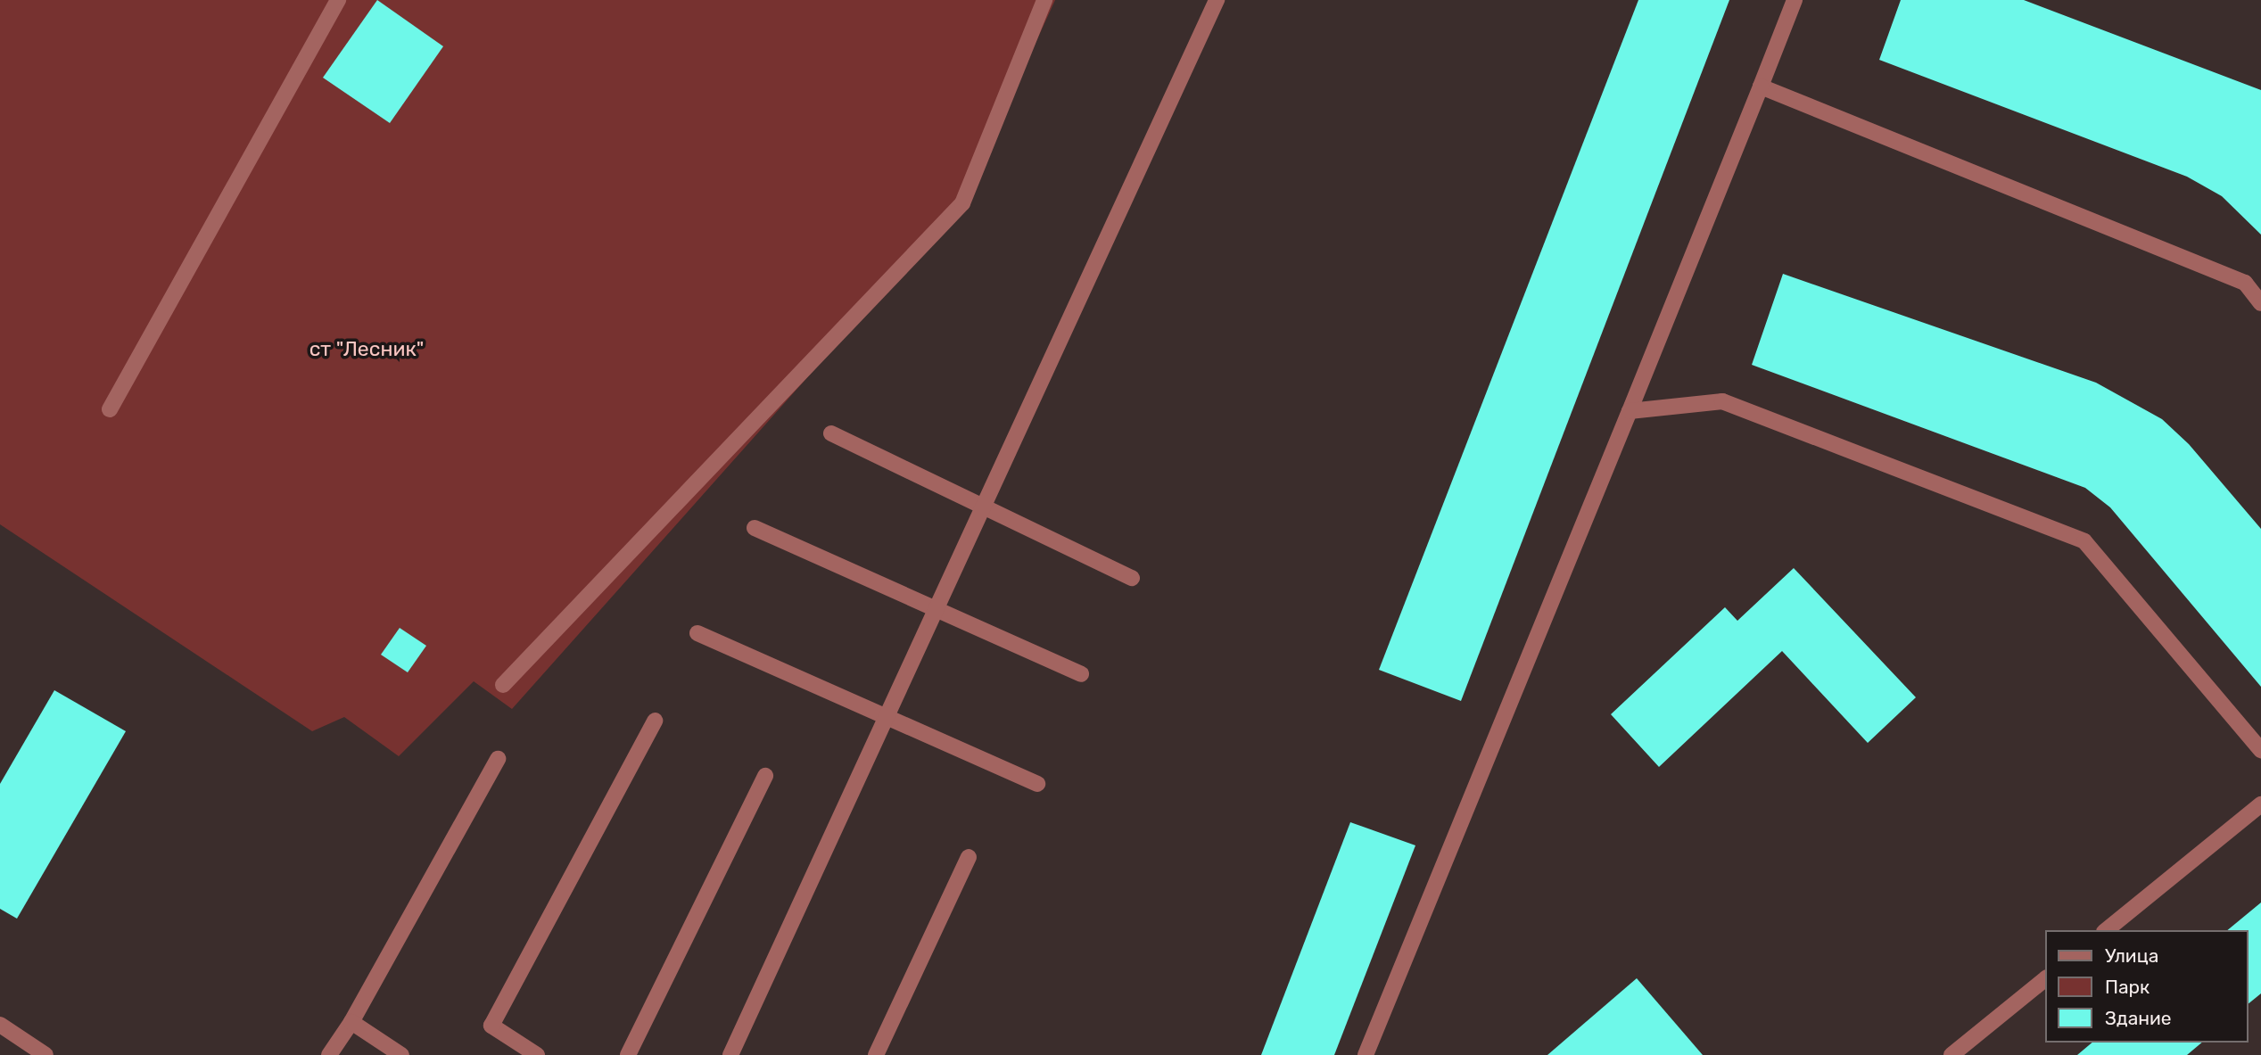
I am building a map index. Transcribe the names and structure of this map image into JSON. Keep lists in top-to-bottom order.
{
  "parks": ["ст \"Лесник\""],
  "legend": ["Улица", "Парк", "Здание"]
}
